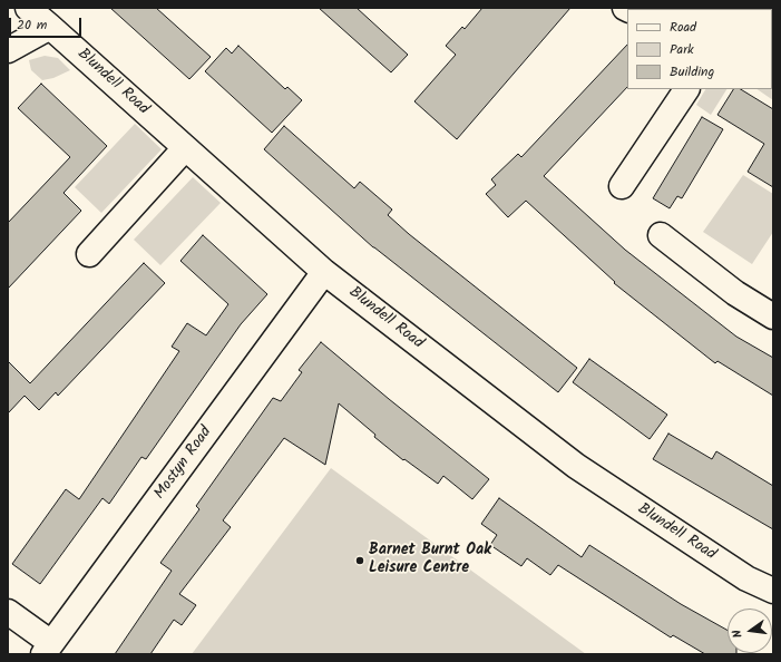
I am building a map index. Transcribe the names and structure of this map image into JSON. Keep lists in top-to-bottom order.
{
  "streets": {
    "street": ["Blundell Road", "Mostyn Road"]
  },
  "crossings": [
    ["Blundell Road", "Mostyn Road"]
  ],
  "places": ["Barnet Burnt Oak Leisure Centre"],
  "legend": ["Road", "Park", "Building"],
  "scale_bar": "20 m",
  "north": "left"
}
